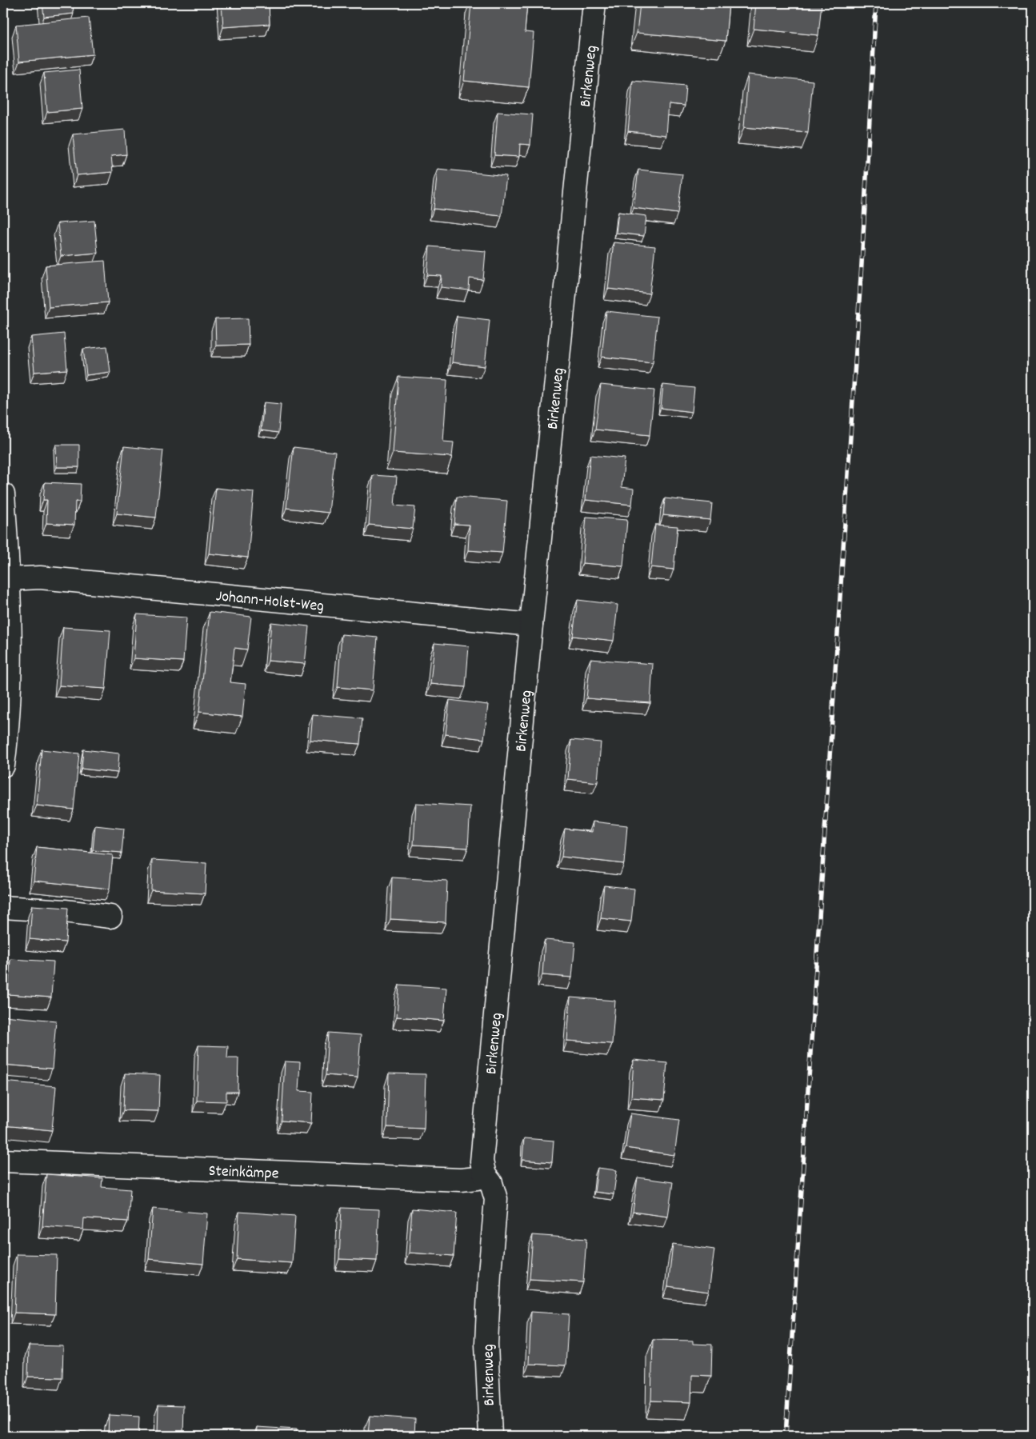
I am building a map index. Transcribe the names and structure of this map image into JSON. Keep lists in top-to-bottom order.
{
  "streets": {
    "street": ["Birkenweg", "Johann-Holst-Weg", "Steinkämpe"]
  },
  "crossings": [
    ["Birkenweg", "Johann-Holst-Weg"],
    ["Birkenweg", "Steinkämpe"]
  ]
}
